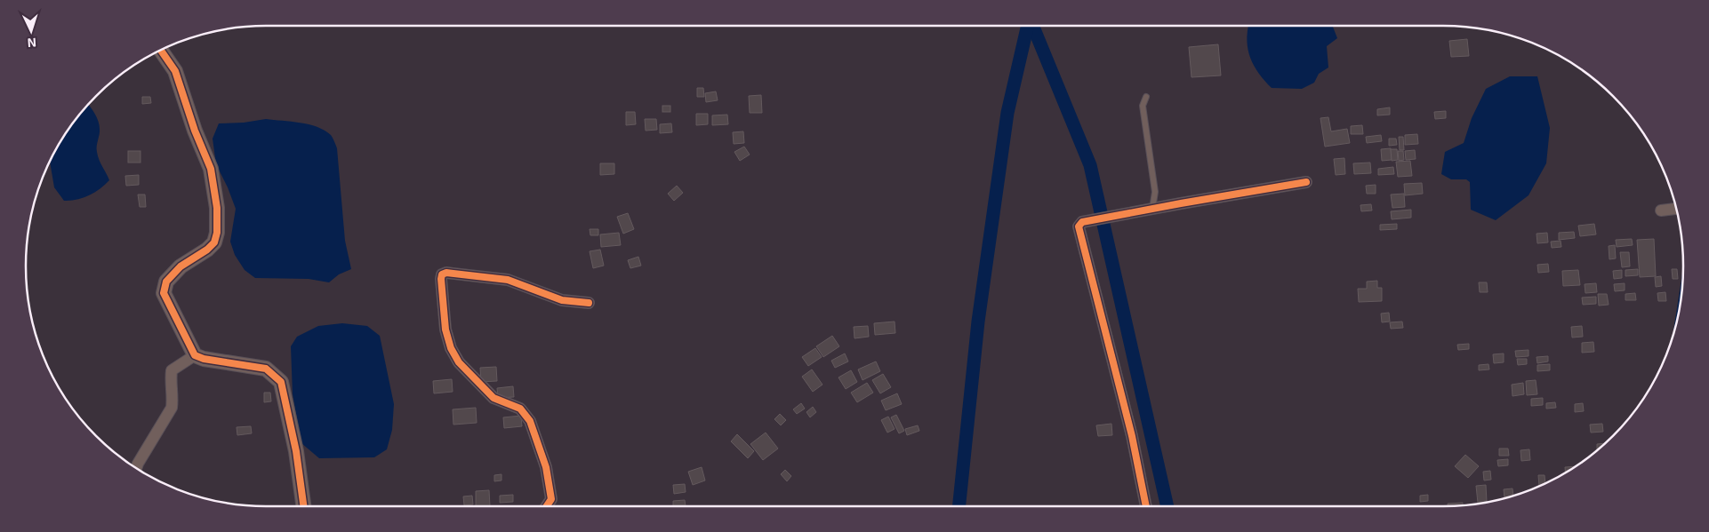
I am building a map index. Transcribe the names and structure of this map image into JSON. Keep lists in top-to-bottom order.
{
  "north": "bottom"
}
